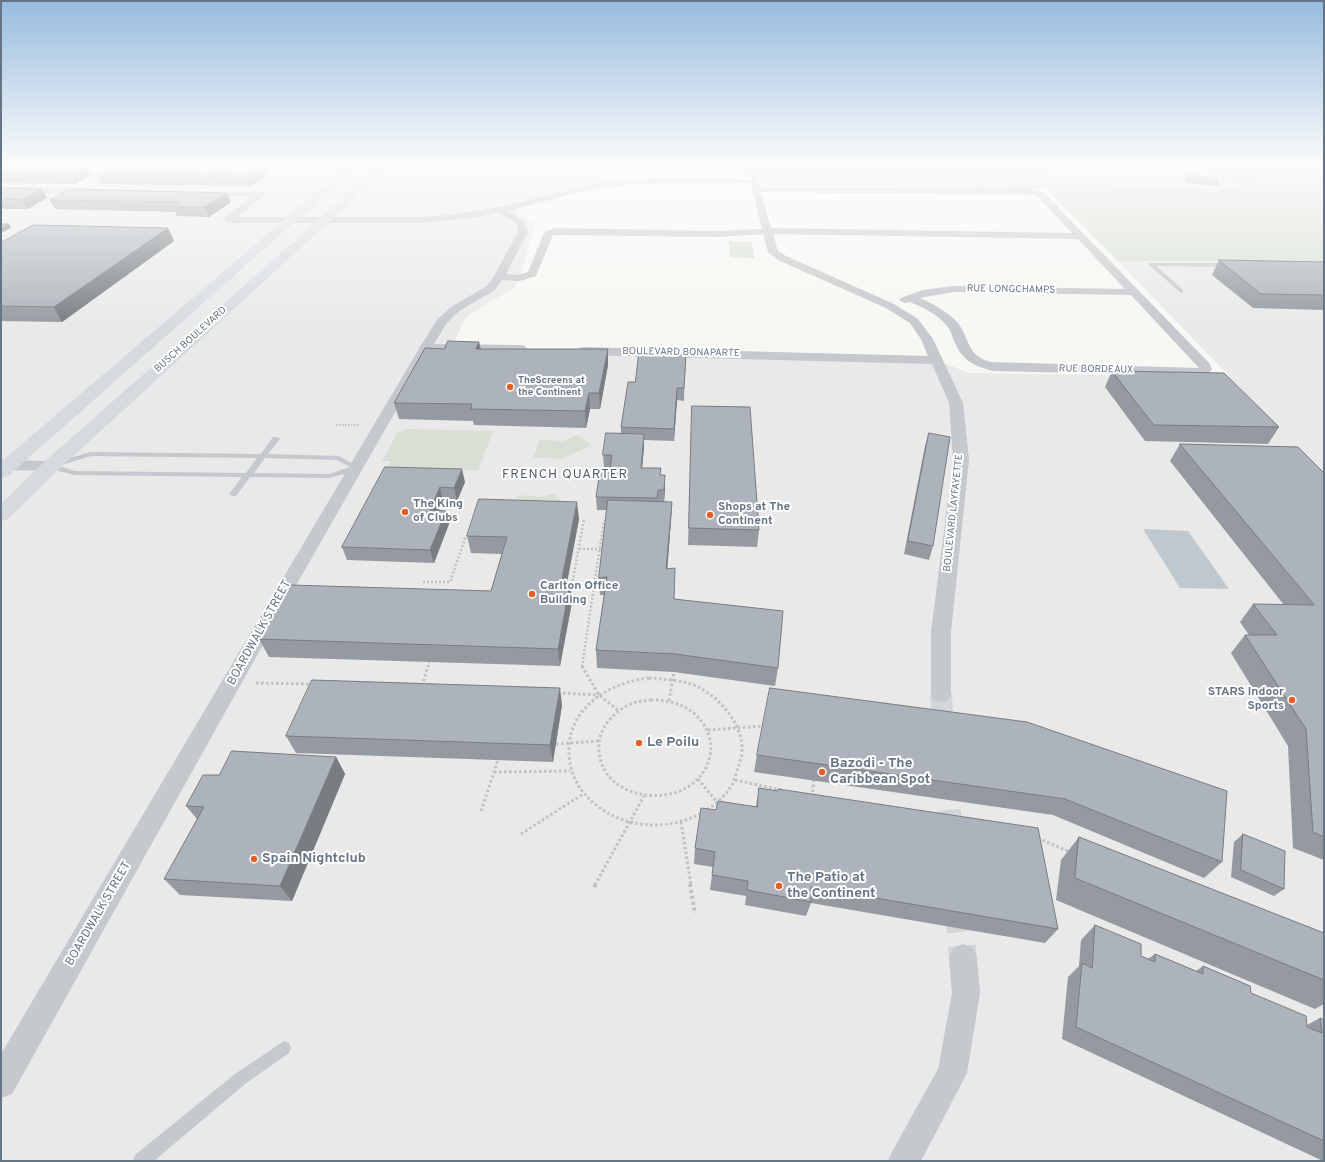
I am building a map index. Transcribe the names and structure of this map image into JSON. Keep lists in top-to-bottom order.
{
  "streets": {
    "main road": ["BUSCH BOULEVARD"],
    "street": [
      "RUE LONGCHAMPS",
      "BOULEVARD BONAPARTE",
      "RUE BORDEAUX",
      "BOULEVARD LAYFAYETTE",
      "BOARDWALK STREET"
    ]
  },
  "crossings": [
    ["RUE LONGCHAMPS", "RUE BORDEAUX"],
    ["RUE LONGCHAMPS", "BOULEVARD LAYFAYETTE"],
    ["BOULEVARD BONAPARTE", "BOULEVARD LAYFAYETTE"]
  ],
  "districts": ["FRENCH QUARTER"],
  "places": [
    "TheScreens at the Continent",
    "The King of Clubs",
    "Shops at The Continent",
    "Carlton Office Building",
    "STARS Indoor Sports",
    "Le Poilu",
    "Bazodi - The Caribbean Spot",
    "Spain Nightclub",
    "The Patio at the Continent"
  ]
}
